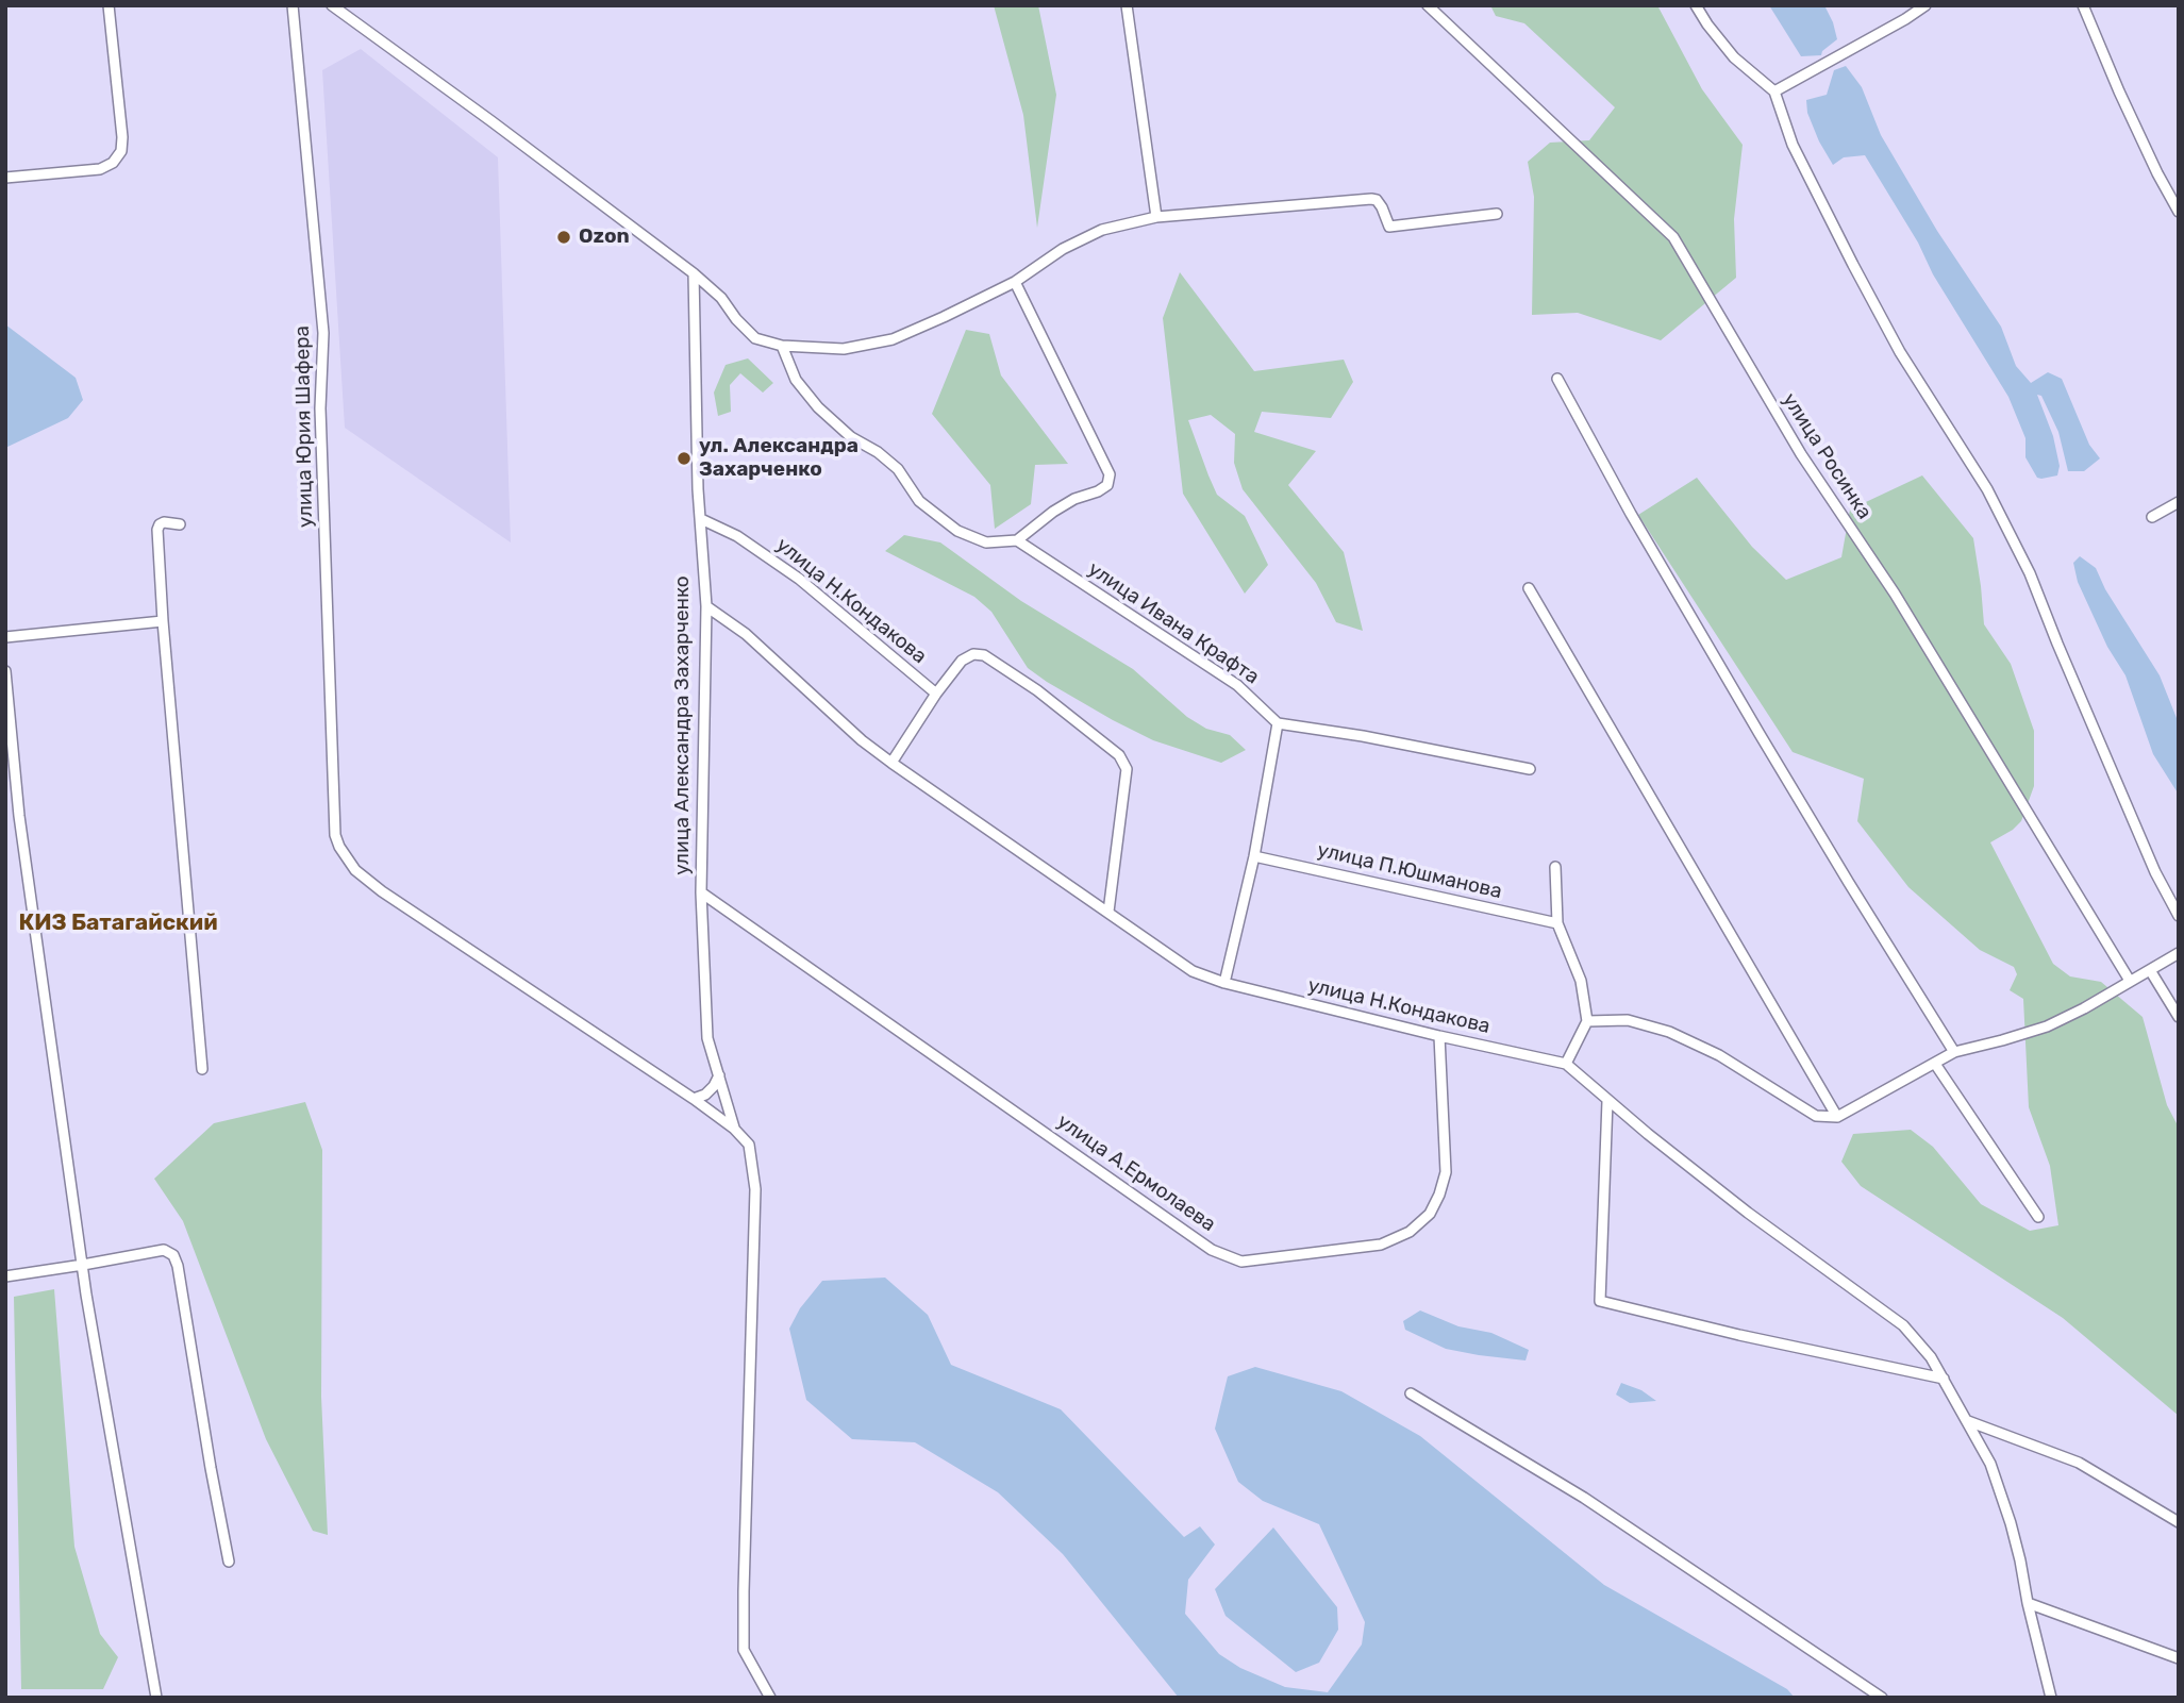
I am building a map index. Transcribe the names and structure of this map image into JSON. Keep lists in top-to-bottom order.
{
  "streets": {
    "street": [
      "улица Юрия Шафера",
      "улица Росинка",
      "улица Н.Кондакова",
      "улица Ивана Крафта",
      "улица Александра Захарченко",
      "улица П.Юшманова",
      "улица А.Ермолаева"
    ]
  },
  "crossings": [
    ["улица Н.Кондакова", "улица Александра Захарченко"],
    ["улица Н.Кондакова", "улица А.Ермолаева"],
    ["улица Александра Захарченко", "улица А.Ермолаева"]
  ],
  "districts": ["КИЗ Батагайский"],
  "places": ["Ozon", "ул. Александра Захарченко"]
}
